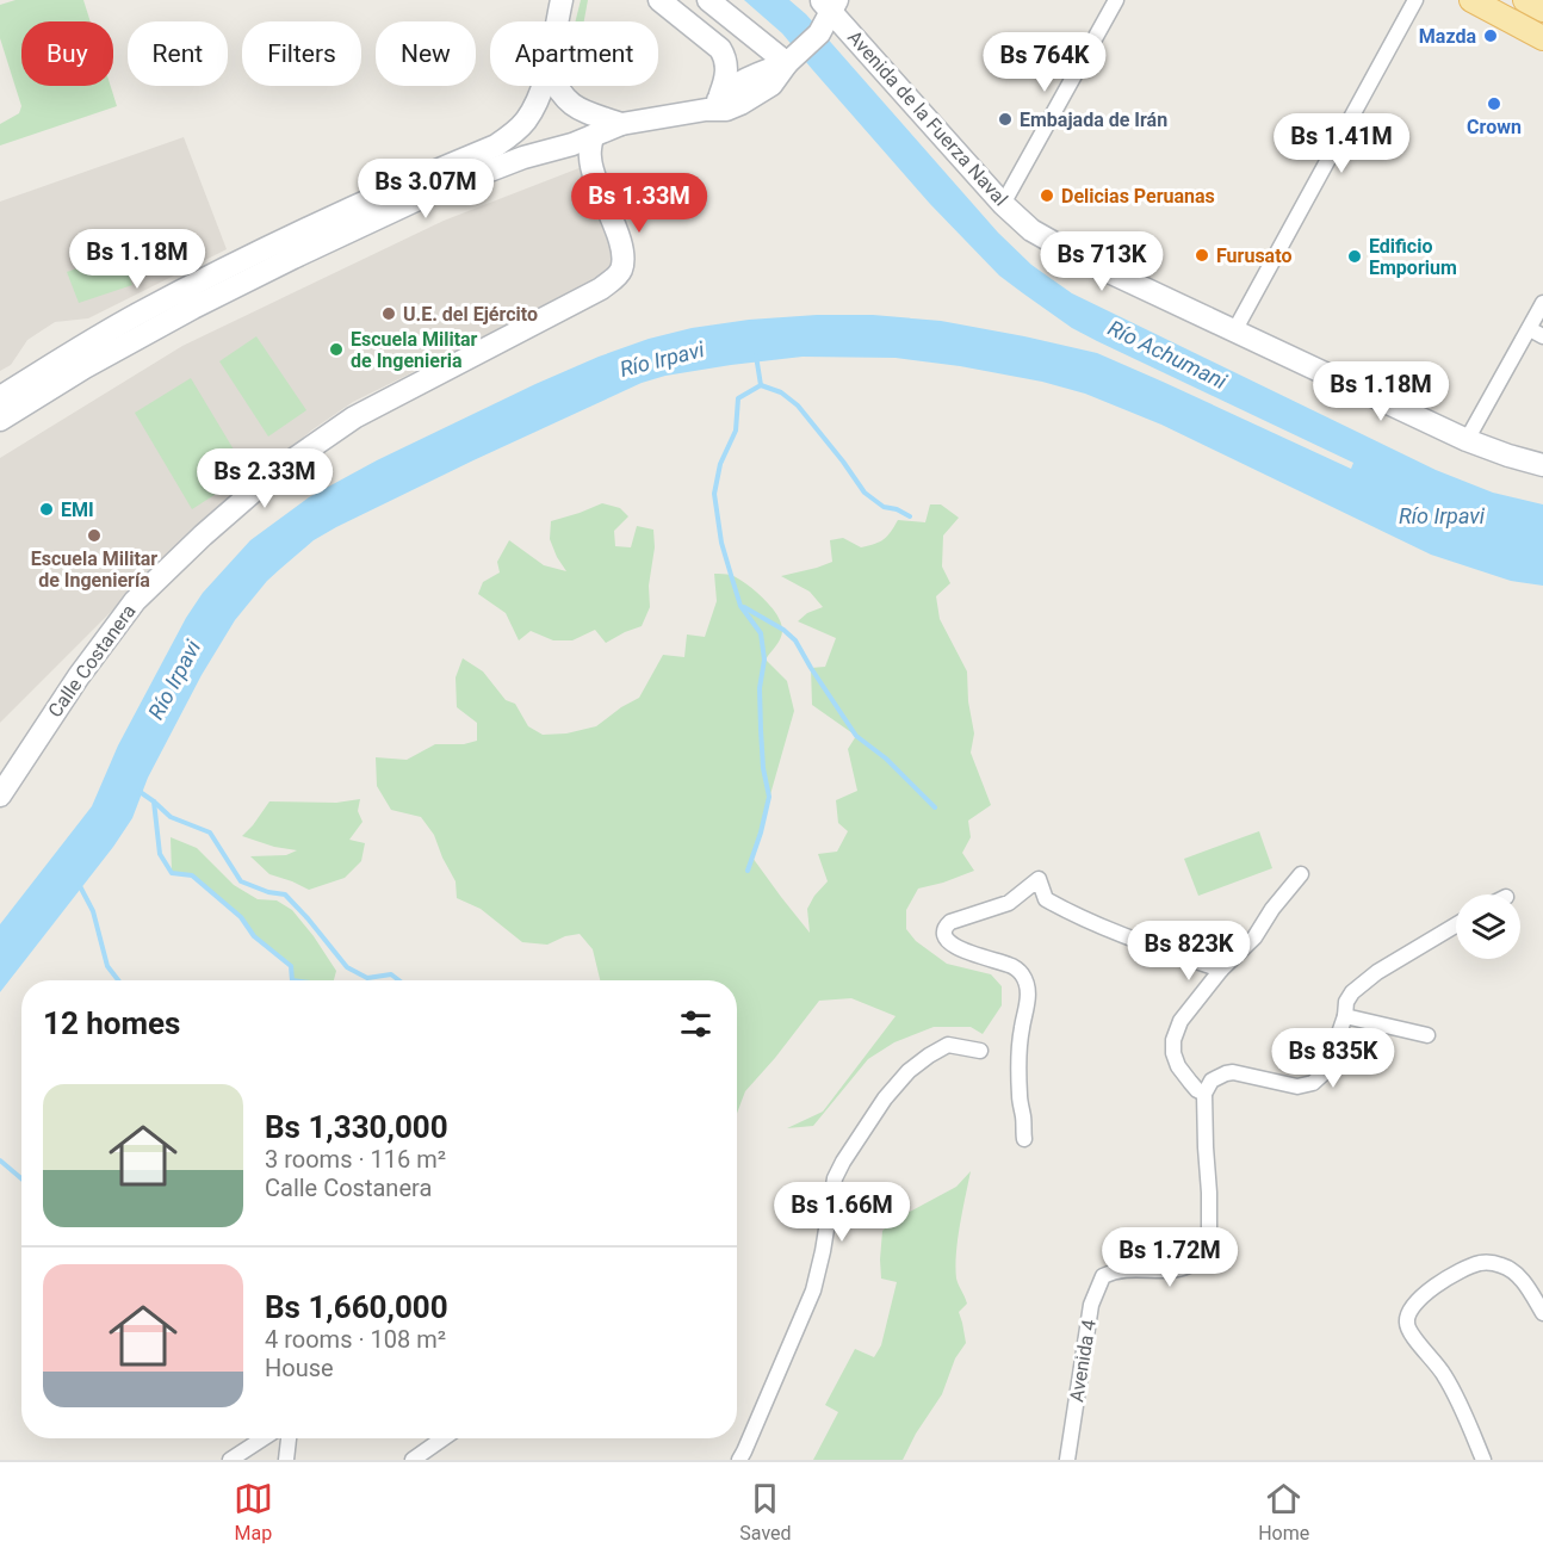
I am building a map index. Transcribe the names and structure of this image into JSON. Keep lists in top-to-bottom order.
{
  "streets": {
    "main road": ["Avenida de la Fuerza Naval", "Calle Costanera"],
    "street": ["Avenida 4"]
  },
  "water": ["Río Achumani", "Río Irpavi"],
  "places": [
    "Mazda",
    "Crown",
    "Embajada de Irán",
    "Delicias Peruanas",
    "Furusato",
    "Edificio Emporium",
    "U.E. del Ejército",
    "Escuela Militar de Ingenieria",
    "EMI",
    "Escuela Militar de Ingeniería"
  ],
  "page": {
    "chip": [
      "Buy",
      "Rent",
      "Filters",
      "New",
      "Apartment"
    ],
    "price": [
      "Bs 764K",
      "Bs 1.41M",
      "Bs 3.07M",
      "Bs 1.33M",
      "Bs 1.18M",
      "Bs 713K",
      "Bs 1.18M",
      "Bs 2.33M",
      "Bs 823K",
      "Bs 835K",
      "Bs 1.66M",
      "Bs 1.72M"
    ],
    "heading": "12 homes",
    "list": [
      {
        "name": "Bs 1,330,000",
        "note": "3 rooms · 116 m² · Calle Costanera"
      },
      {
        "name": "Bs 1,660,000",
        "note": "4 rooms · 108 m² · House"
      }
    ],
    "tabs": ["Map", "Saved", "Home"]
  }
}
